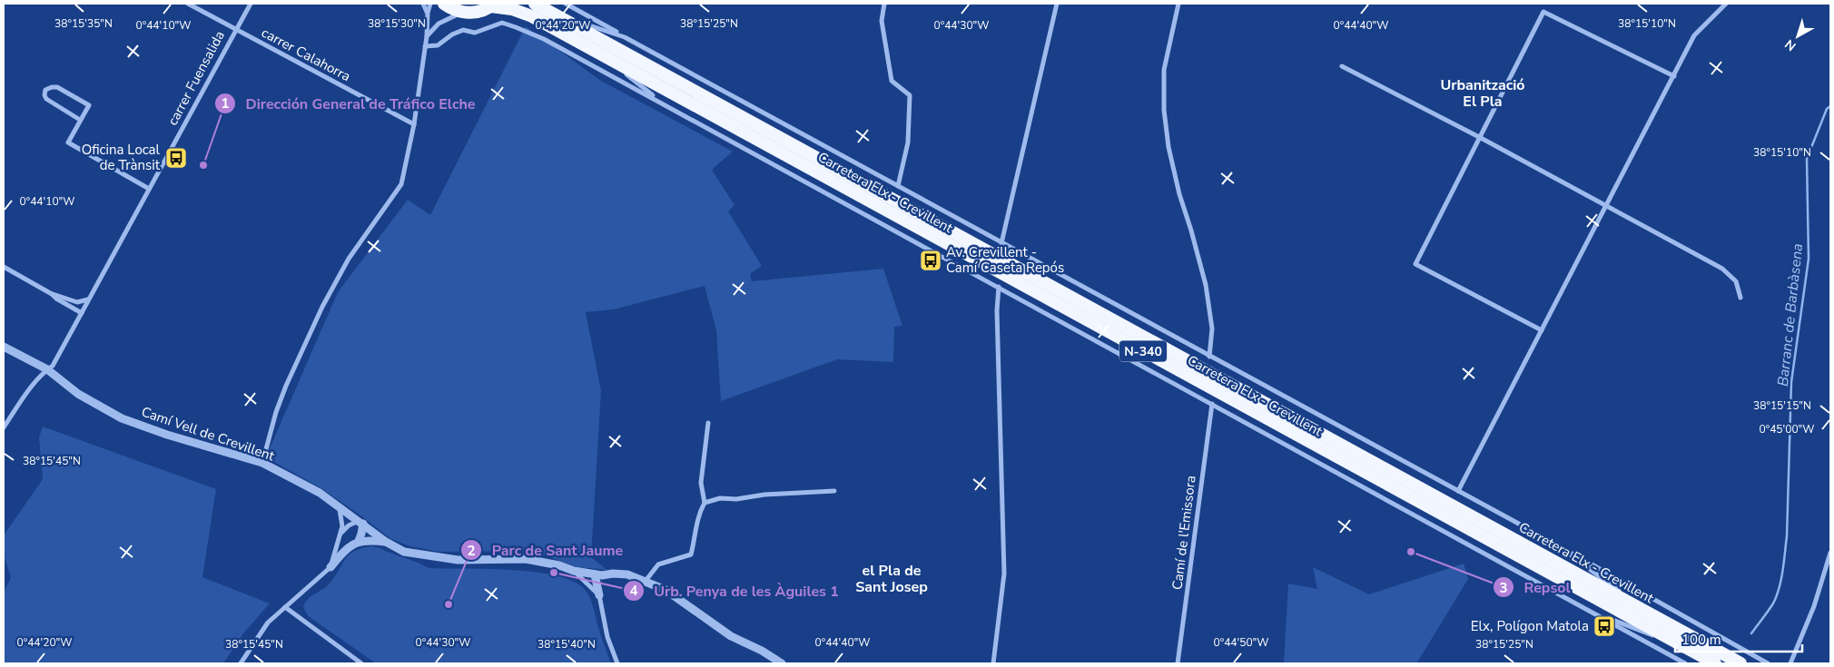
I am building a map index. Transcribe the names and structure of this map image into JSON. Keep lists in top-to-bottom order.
{
  "streets": {
    "highway": ["Carretera Elx - Crevillent", "N-340"],
    "street": [
      "carrer Calahorra",
      "carrer Fuensalida",
      "Camí Vell de Crevillent",
      "Camí de l'Emissora"
    ]
  },
  "crossings": [
    ["carrer Calahorra", "carrer Fuensalida"],
    ["carrer Fuensalida", "Camí Vell de Crevillent"],
    ["Carretera Elx - Crevillent", "N-340"]
  ],
  "districts": ["Urbanització El Pla", "el Pla de Sant Josep"],
  "water": ["Barranc de Barbàsena"],
  "places": {
    "bus stop": ["Oficina Local de Trànsit", "Av. Crevillent - Camí Caseta Repós", "Elx, Polígon Matola"],
    "other": [
      "Dirección General de Tráfico Elche",
      "Repsol",
      "Urb. Penya de les Àguiles 1",
      "Parc de Sant Jaume"
    ]
  },
  "scale_bar": "100 m",
  "north": "bottom left",
  "coordinates": [
    "38°15'35\"N",
    "38°15'30\"N",
    "38°15'25\"N",
    "38°15'10\"N",
    "0°44'10\"W",
    "0°44'20\"W",
    "0°44'30\"W",
    "0°44'40\"W",
    "38°15'15\"N",
    "0°45'00\"W",
    "38°15'45\"N",
    "0°44'50\"W",
    "38°15'40\"N"
  ]
}
